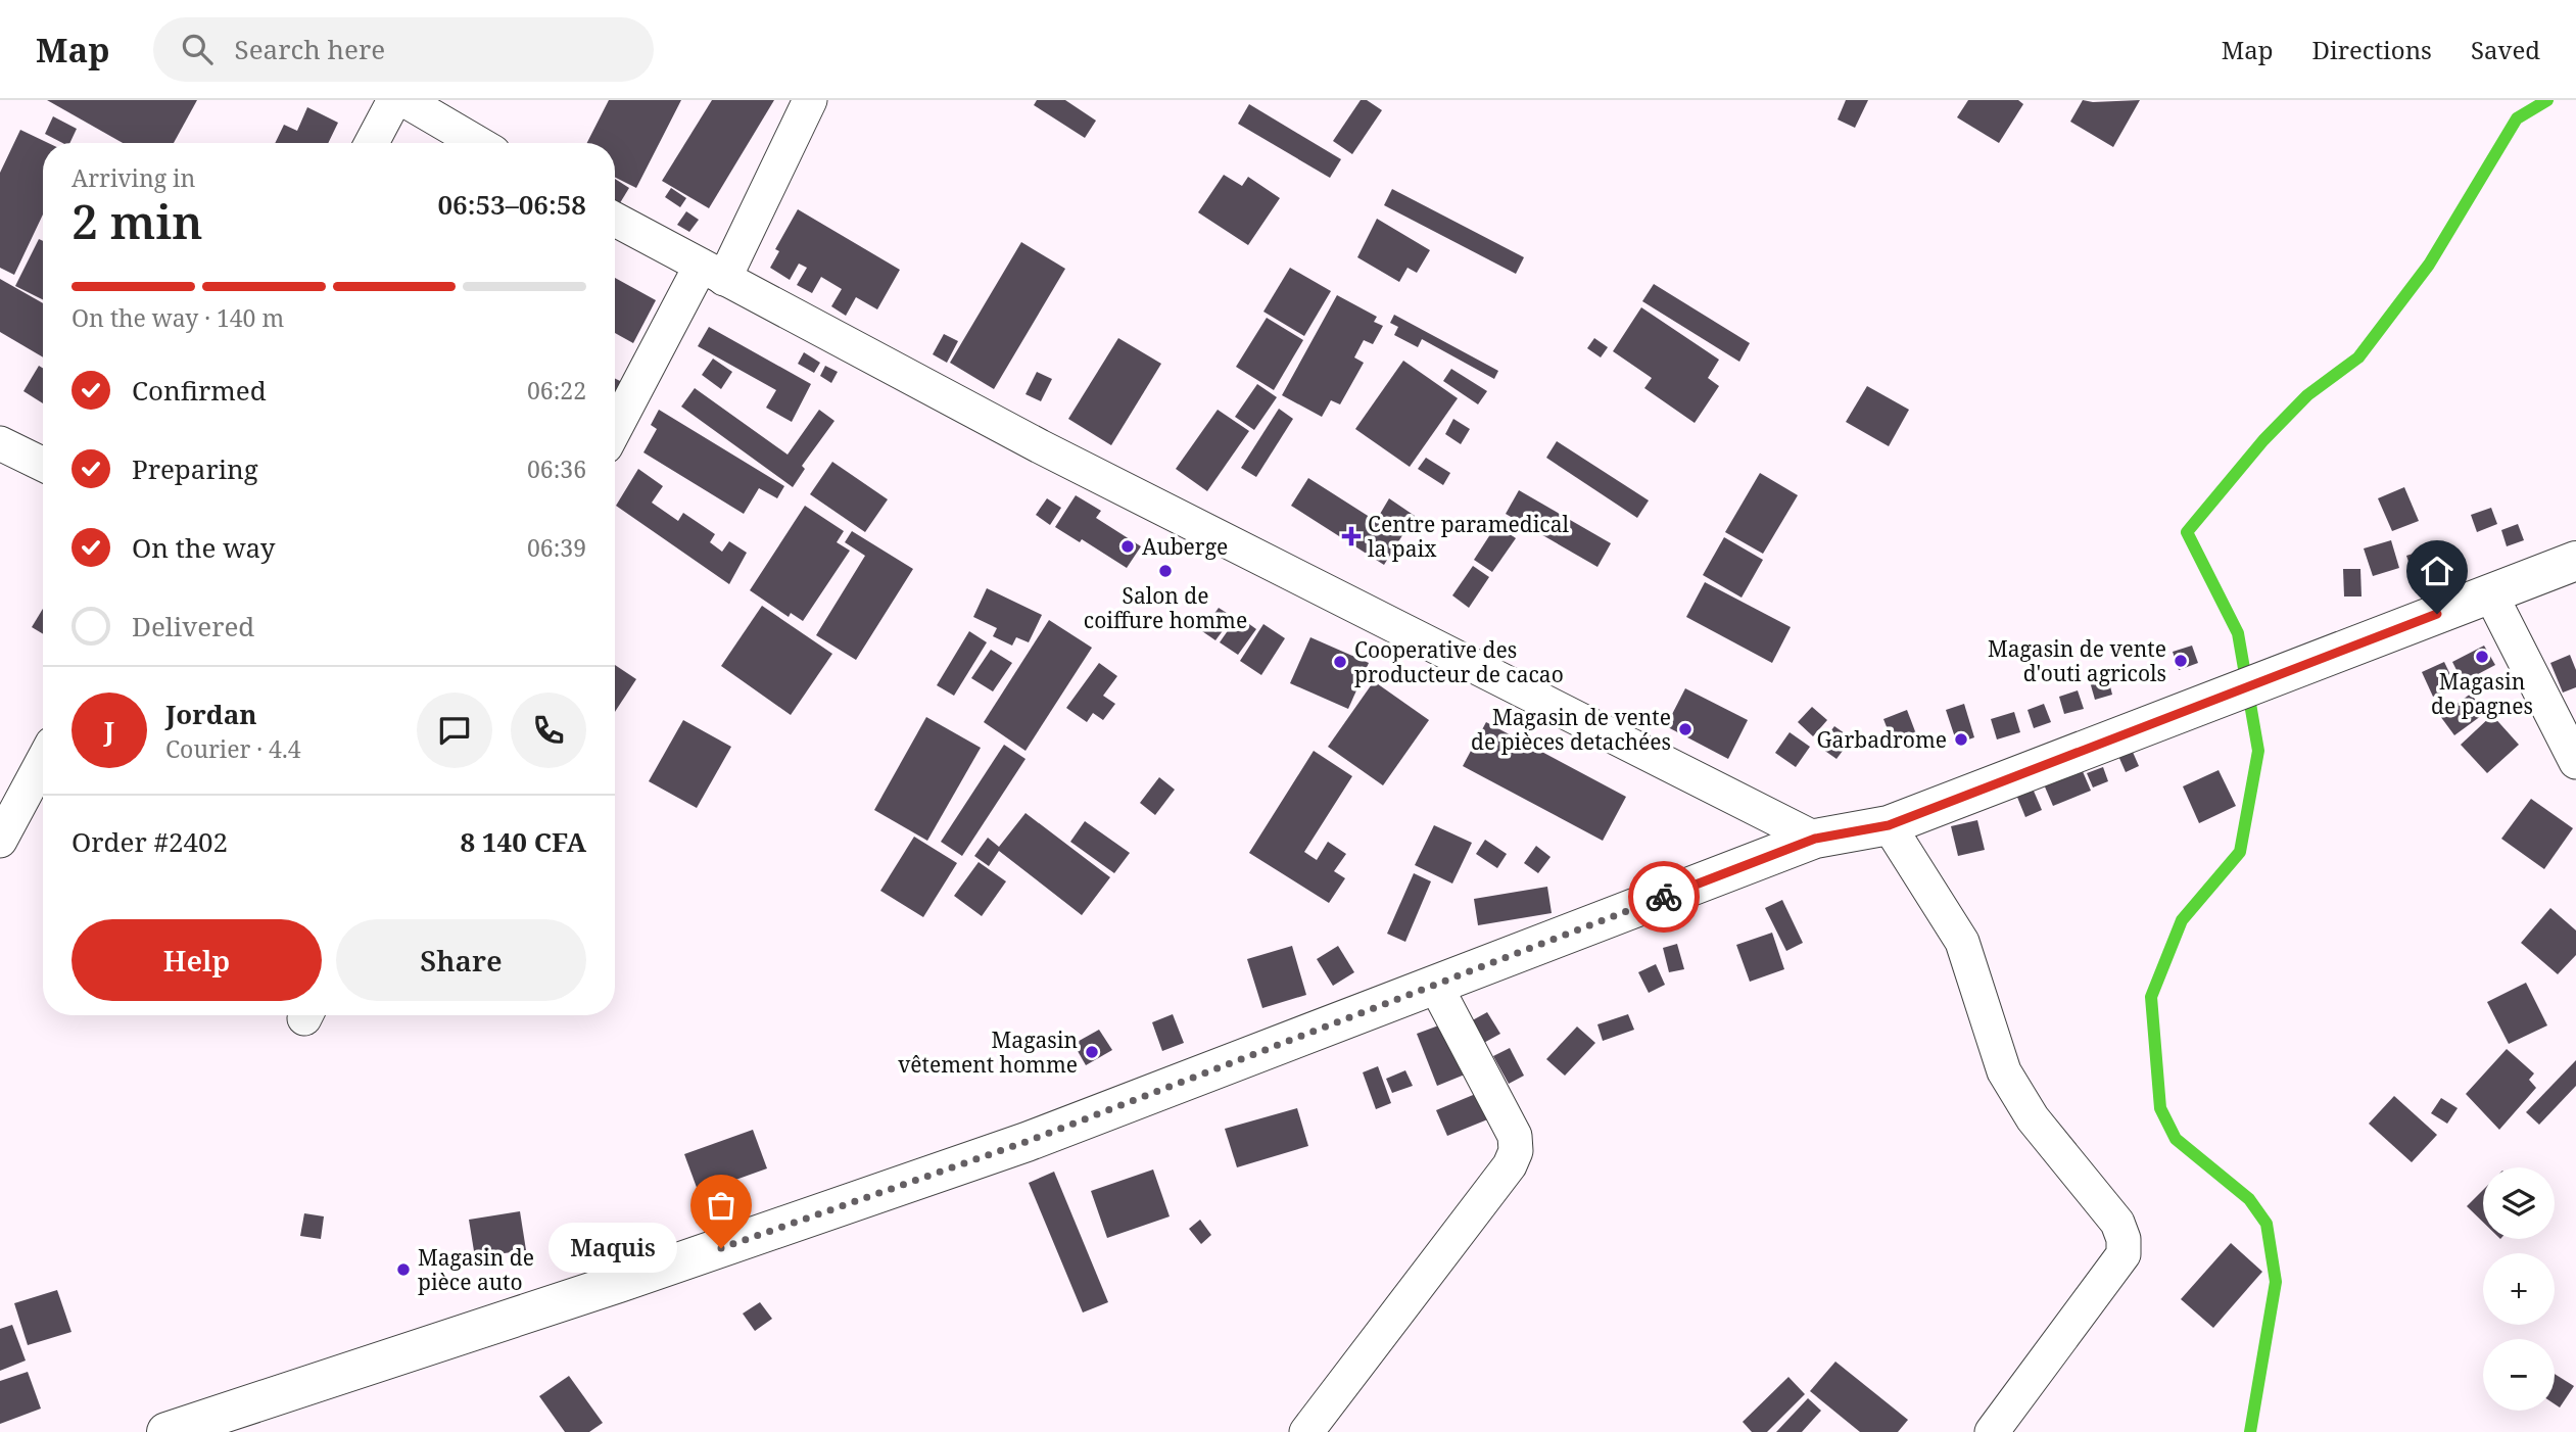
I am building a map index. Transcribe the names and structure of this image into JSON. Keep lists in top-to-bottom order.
{
  "places": {
    "health": ["Centre paramedical la paix"],
    "other": [
      "Auberge",
      "Salon de coiffure homme",
      "Magasin de pagnes",
      "Magasin de vente d'outi agricols",
      "Cooperative des producteur de cacao",
      "Magasin de vente de pièces detachées",
      "Garbadrome",
      "Magasin vêtement homme",
      "Maquis",
      "Magasin de pièce auto"
    ]
  },
  "page": {
    "header": "Map",
    "search": "Search here",
    "nav": ["Map", "Directions", "Saved"],
    "heading": ["2 min", "Arriving in", "06:53–06:58"],
    "panel": [
      "Jordan",
      "Courier · 4.4",
      "Order #2402",
      "8 140 CFA"
    ],
    "bar": "On the way · 140 m",
    "list": [
      ["Confirmed", "06:22"],
      ["Preparing", "06:36"],
      ["On the way", "06:39"],
      "Delivered"
    ],
    "round": "J",
    "buttons": ["Help", "Share"],
    "map_buttons": ["+", "−"],
    "bubble": "Maquis"
  }
}
